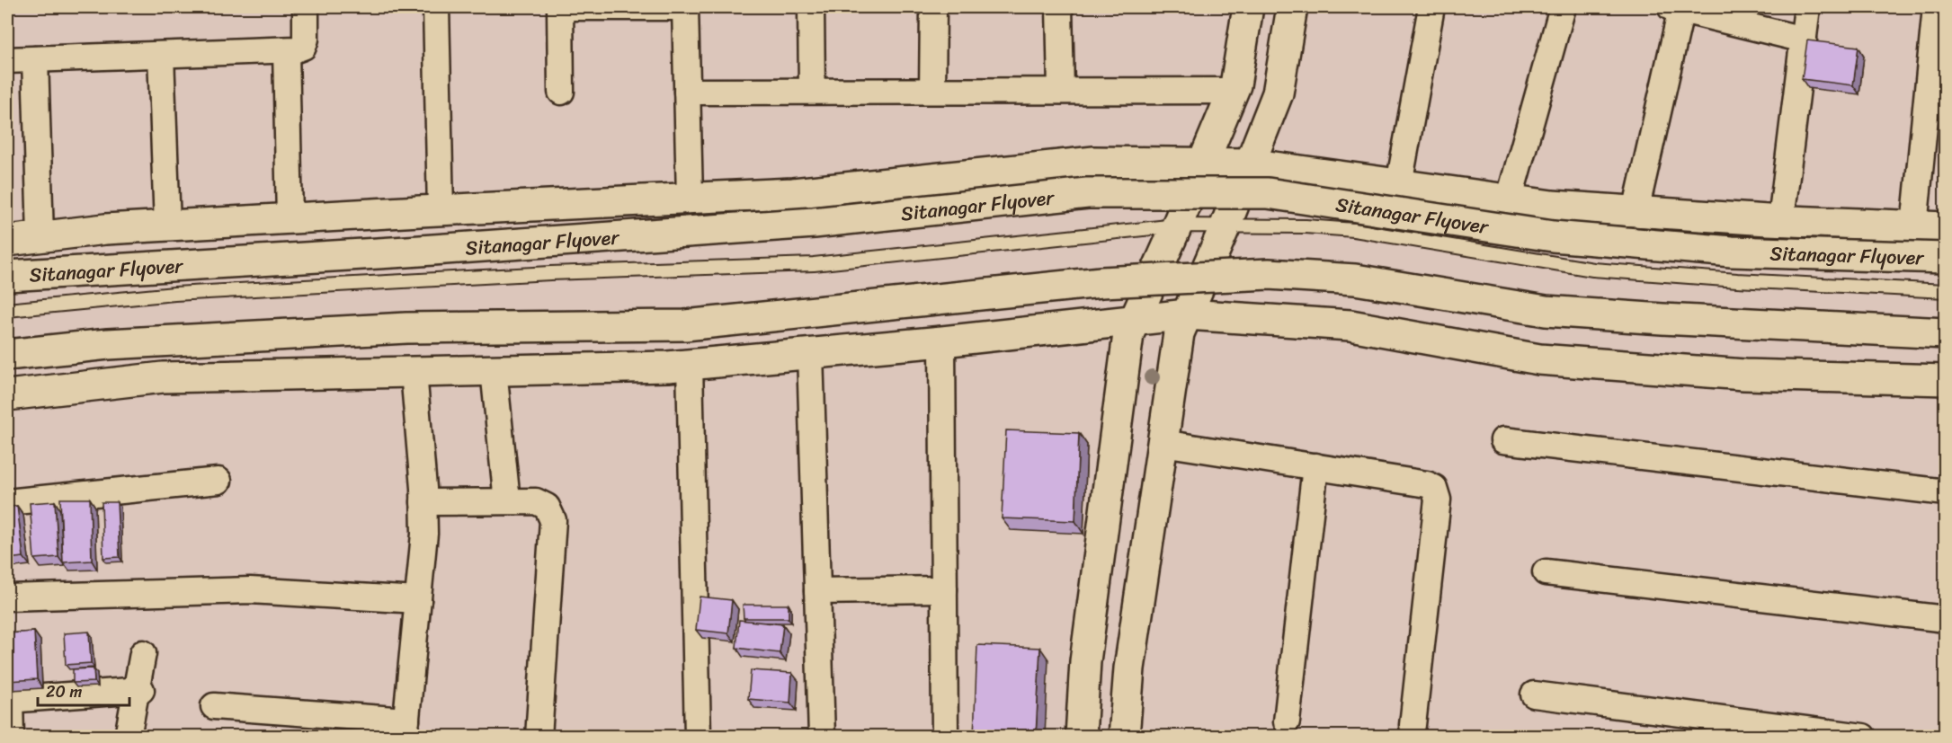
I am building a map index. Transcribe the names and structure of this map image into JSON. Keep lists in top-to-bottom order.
{
  "streets": {
    "street": ["Sitanagar Flyover"]
  },
  "scale_bar": "20 m"
}
